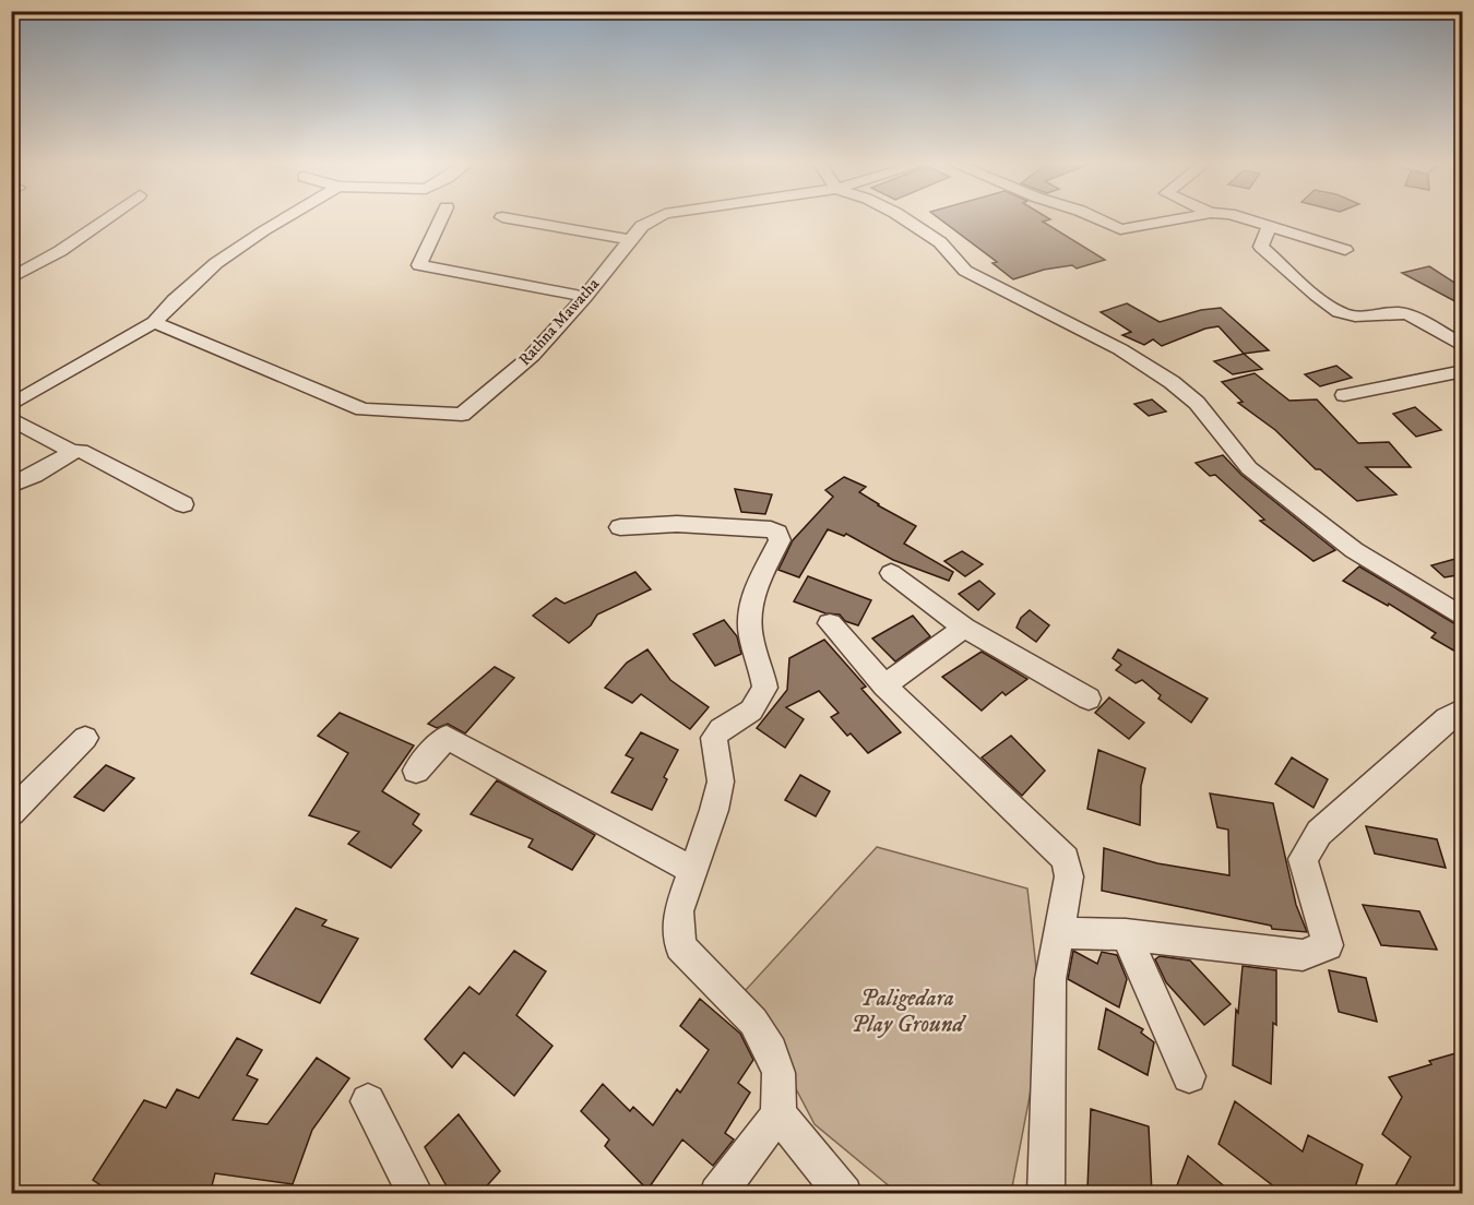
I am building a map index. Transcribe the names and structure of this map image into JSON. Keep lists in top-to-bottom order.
{
  "streets": {
    "street": ["Rathna Mawatha"]
  },
  "parks": ["Paligedara Play Ground"]
}
